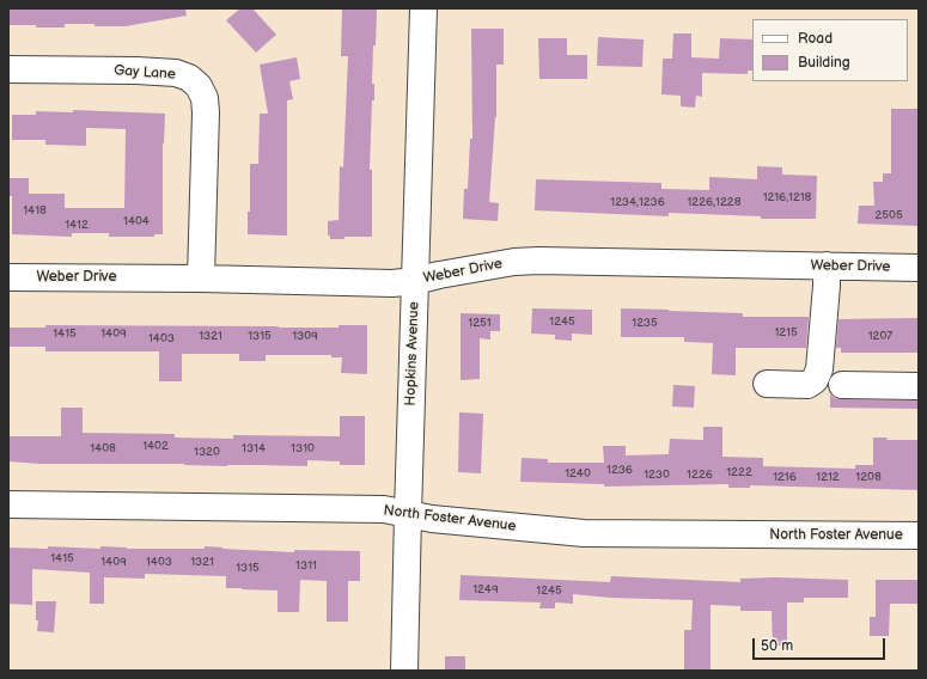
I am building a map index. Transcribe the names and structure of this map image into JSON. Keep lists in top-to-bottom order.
{
  "streets": {
    "street": [
      "Gay Lane",
      "Weber Drive",
      "Hopkins Avenue",
      "North Foster Avenue"
    ]
  },
  "crossings": [
    ["Gay Lane", "Weber Drive"],
    ["Weber Drive", "Hopkins Avenue"],
    ["Hopkins Avenue", "North Foster Avenue"]
  ],
  "house_numbers": [
    "1216,1218",
    "1234,1236",
    "1226,1228",
    "1418",
    "2505",
    "1404",
    "1412",
    "1245",
    "1251",
    "1235",
    "1215",
    "1415",
    "1409",
    "1321",
    "1315",
    "1309",
    "1207",
    "1403",
    "1402",
    "1408",
    "1314",
    "1310",
    "1320",
    "1236",
    "1222",
    "1240",
    "1230",
    "1226",
    "1216",
    "1212",
    "1208",
    "1415",
    "1409",
    "1403",
    "1321",
    "1311",
    "1315",
    "1249",
    "1245"
  ],
  "legend": ["Road", "Building"],
  "scale_bar": "50 m"
}
